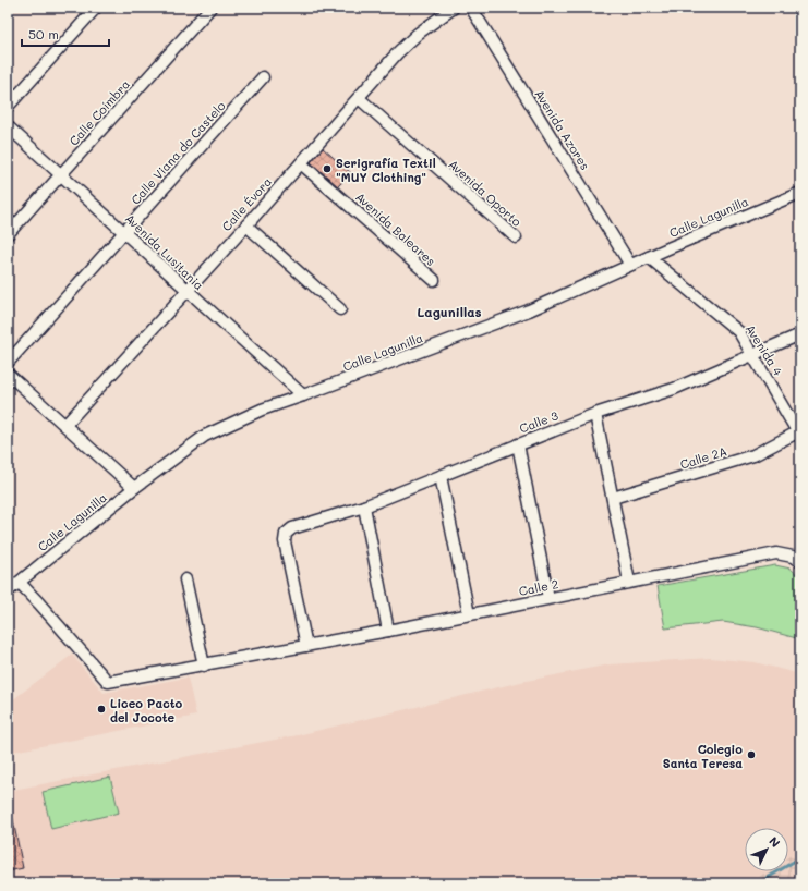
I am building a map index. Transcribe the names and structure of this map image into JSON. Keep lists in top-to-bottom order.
{
  "streets": {
    "street": [
      "Calle Coímbra",
      "Avenida Azores",
      "Calle Viana do Castelo",
      "Avenida Oporto",
      "Calle Évora",
      "Calle Lagunilla",
      "Avenida Baleares",
      "Avenida Lusitania",
      "Avenida 4",
      "Calle 3",
      "Calle 2A",
      "Calle 2"
    ]
  },
  "crossings": [
    ["Calle Coímbra", "Avenida Lusitania"],
    ["Avenida Azores", "Calle Lagunilla"],
    ["Calle Viana do Castelo", "Avenida Lusitania"],
    ["Avenida Oporto", "Calle Évora"],
    ["Calle Évora", "Avenida Baleares"],
    ["Calle Évora", "Avenida Lusitania"],
    ["Calle Lagunilla", "Avenida Lusitania"],
    ["Calle Lagunilla", "Avenida 4"],
    ["Calle Lagunilla", "Calle 2"],
    ["Avenida 4", "Calle 3"],
    ["Avenida 4", "Calle 2A"],
    ["Calle 3", "Calle 2"]
  ],
  "districts": ["Lagunillas"],
  "places": ["Serigrafía Textil \"MUY Clothing\"", "Liceo Pacto del Jocote", "Colegio Santa Teresa"],
  "scale_bar": "50 m",
  "north": "top right"
}
